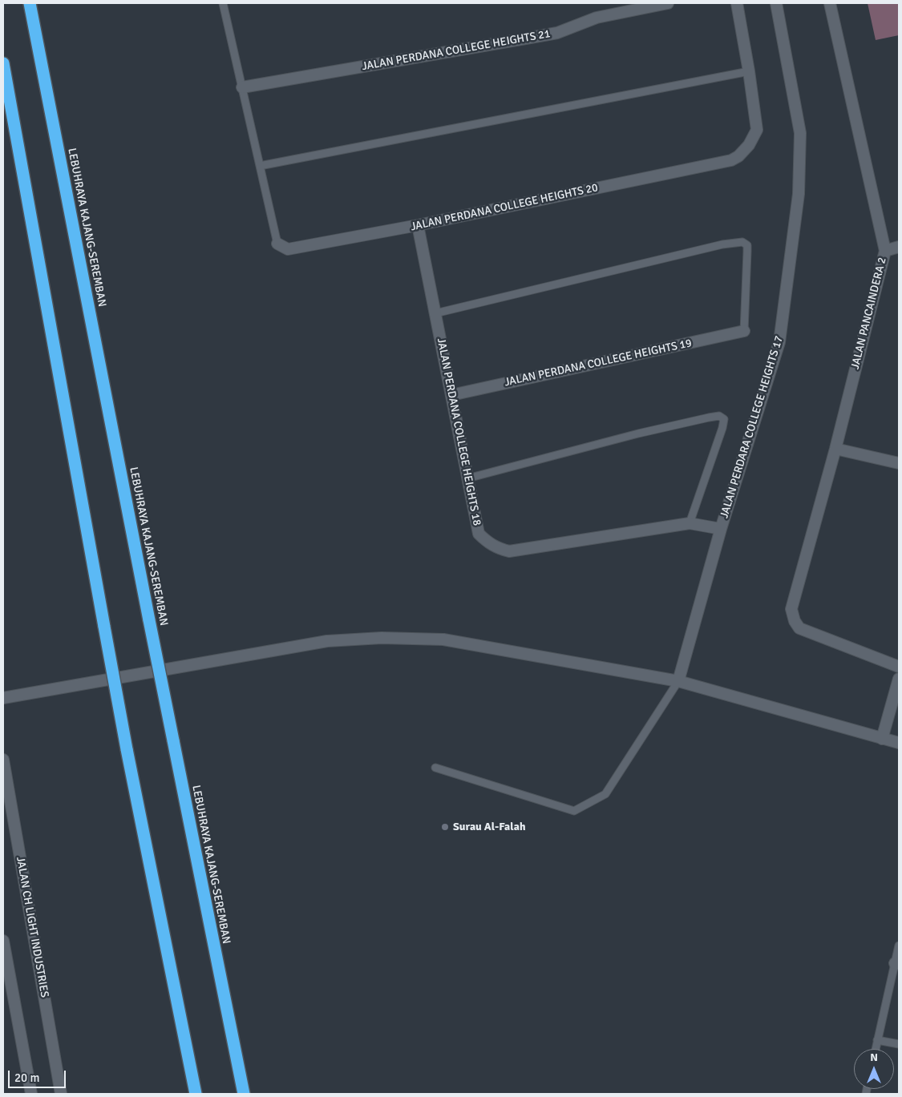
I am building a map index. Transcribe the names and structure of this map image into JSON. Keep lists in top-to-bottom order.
{
  "streets": {
    "highway": ["LEBUHRAYA KAJANG-SEREMBAN"],
    "street": [
      "JALAN PERDANA COLLEGE HEIGHTS 21",
      "JALAN PERDANA COLLEGE HEIGHTS 20",
      "JALAN PANCAINDERA 2",
      "JALAN PERDANA COLLEGE HEIGHTS 19",
      "JALAN PERDARA COLLEGE HEIGHTS 17",
      "JALAN PERDANA COLLEGE HEIGHTS 18",
      "JALAN CH LIGHT INDUSTRIES"
    ]
  },
  "crossings": [
    ["JALAN PERDANA COLLEGE HEIGHTS 20", "JALAN PERDANA COLLEGE HEIGHTS 18"],
    ["JALAN PERDANA COLLEGE HEIGHTS 19", "JALAN PERDANA COLLEGE HEIGHTS 18"],
    ["JALAN PERDARA COLLEGE HEIGHTS 17", "JALAN PERDANA COLLEGE HEIGHTS 18"]
  ],
  "places": ["Surau Al-Falah"],
  "scale_bar": "20 m",
  "north": "top"
}
